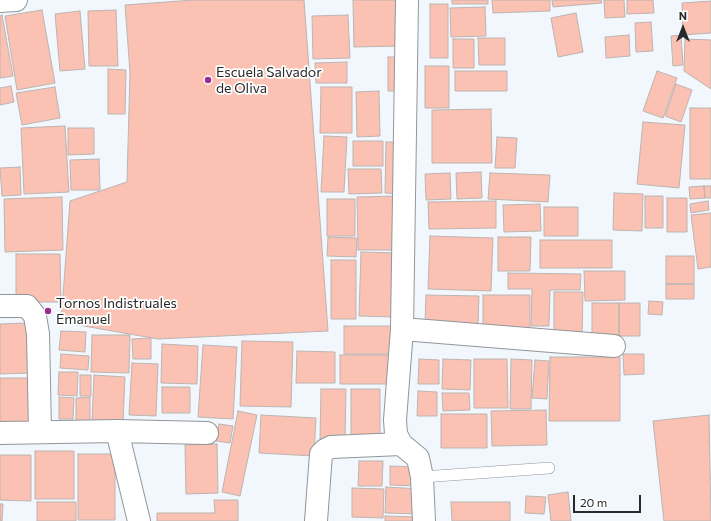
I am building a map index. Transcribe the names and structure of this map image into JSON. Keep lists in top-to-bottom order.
{
  "places": ["Escuela Salvador de Oliva", "Tornos Indistruales Emanuel"],
  "scale_bar": "20 m",
  "north": "top"
}
